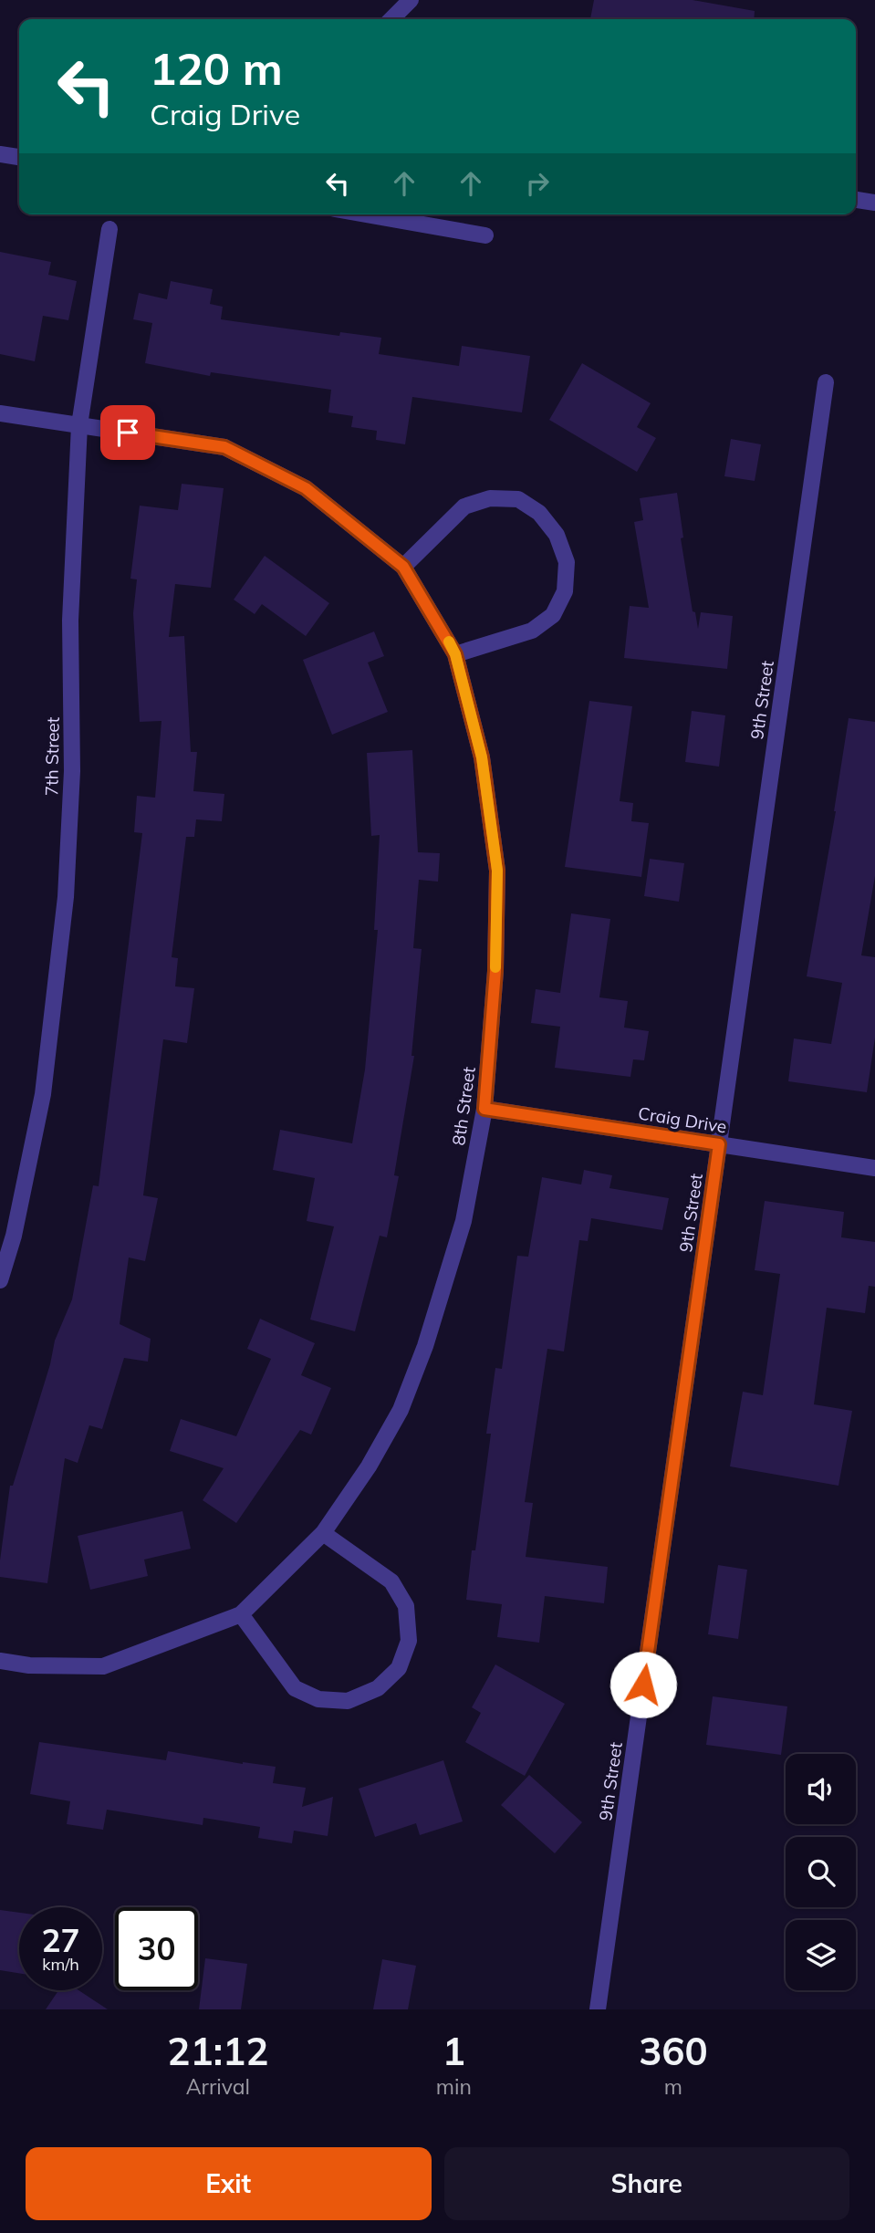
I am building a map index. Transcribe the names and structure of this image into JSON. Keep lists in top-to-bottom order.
{
  "streets": {
    "street": [
      "9th Street",
      "7th Street",
      "8th Street",
      "Craig Drive"
    ]
  },
  "crossings": [
    ["9th Street", "Craig Drive"],
    ["8th Street", "Craig Drive"]
  ],
  "page": {
    "turn": ["120 m", "Craig Drive"],
    "speed": "27 km/h",
    "limit": "30",
    "eta": [
      "21:12",
      "Arrival",
      "1",
      "min",
      "360",
      "m"
    ],
    "buttons": ["Exit", "Share"]
  }
}
